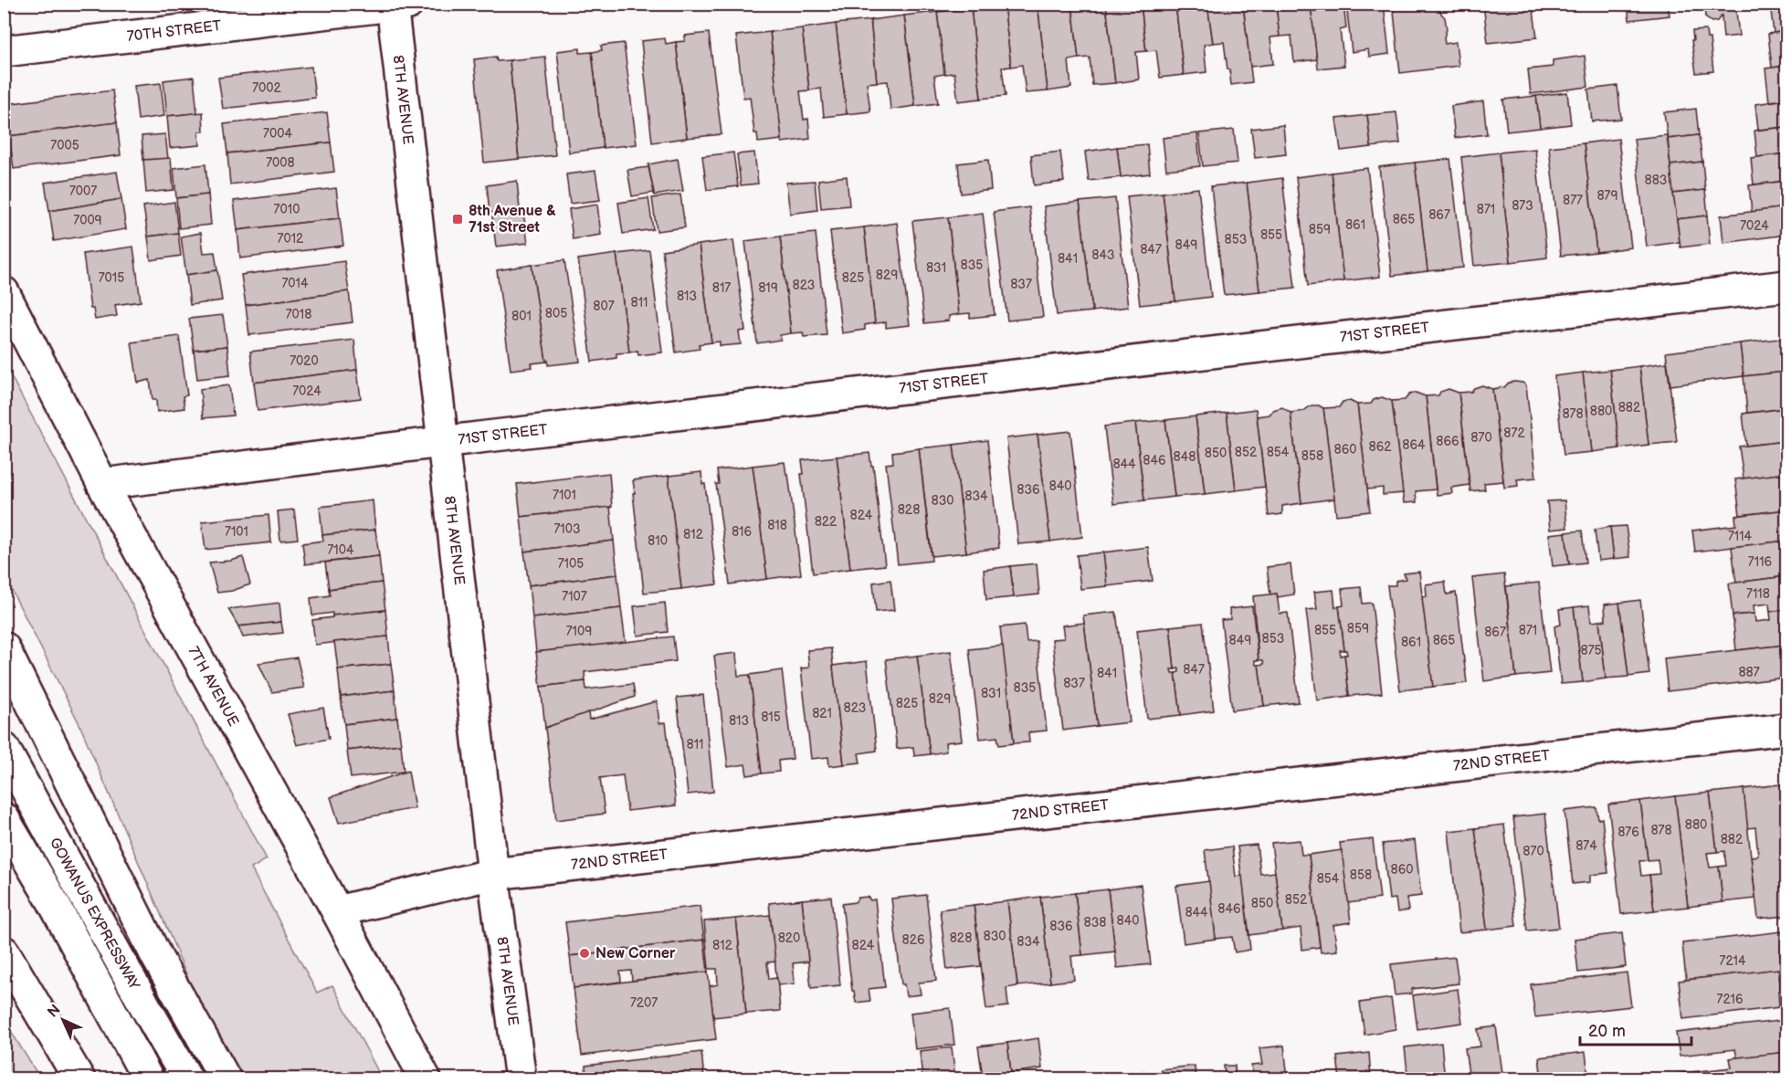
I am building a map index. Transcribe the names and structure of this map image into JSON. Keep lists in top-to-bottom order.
{
  "streets": {
    "main road": [
      "70TH STREET",
      "8TH AVENUE",
      "71ST STREET",
      "7TH AVENUE",
      "72ND STREET",
      "GOWANUS EXPRESSWAY"
    ]
  },
  "crossings": [
    ["70TH STREET", "8TH AVENUE"],
    ["8TH AVENUE", "71ST STREET"],
    ["8TH AVENUE", "72ND STREET"],
    ["71ST STREET", "7TH AVENUE"],
    ["7TH AVENUE", "72ND STREET"]
  ],
  "places": {
    "transit": ["8th Avenue & 71st Street"],
    "other": ["New Corner"]
  },
  "house_numbers": [
    "7002",
    "7004",
    "7005",
    "7008",
    "883",
    "7007",
    "879",
    "877",
    "873",
    "7010",
    "871",
    "867",
    "865",
    "7009",
    "861",
    "7024",
    "859",
    "855",
    "7012",
    "853",
    "849",
    "847",
    "843",
    "841",
    "835",
    "831",
    "829",
    "7015",
    "825",
    "7014",
    "837",
    "823",
    "817",
    "819",
    "813",
    "811",
    "807",
    "805",
    "7018",
    "801",
    "7020",
    "7024",
    "882",
    "880",
    "878",
    "872",
    "870",
    "866",
    "864",
    "862",
    "860",
    "852",
    "854",
    "850",
    "858",
    "848",
    "846",
    "844",
    "840",
    "836",
    "7101",
    "834",
    "830",
    "828",
    "824",
    "822",
    "818",
    "7103",
    "7101",
    "816",
    "812",
    "7114",
    "810",
    "7104",
    "7116",
    "7105",
    "7118",
    "7107",
    "859",
    "855",
    "871",
    "7109",
    "867",
    "853",
    "849",
    "865",
    "861",
    "875",
    "847",
    "887",
    "841",
    "837",
    "835",
    "831",
    "829",
    "825",
    "823",
    "821",
    "815",
    "813",
    "811",
    "880",
    "878",
    "876",
    "882",
    "874",
    "870",
    "860",
    "858",
    "854",
    "852",
    "850",
    "846",
    "844",
    "840",
    "838",
    "836",
    "830",
    "820",
    "828",
    "826",
    "834",
    "812",
    "824",
    "7214",
    "7216",
    "7207"
  ],
  "scale_bar": "20 m",
  "north": "top left"
}
